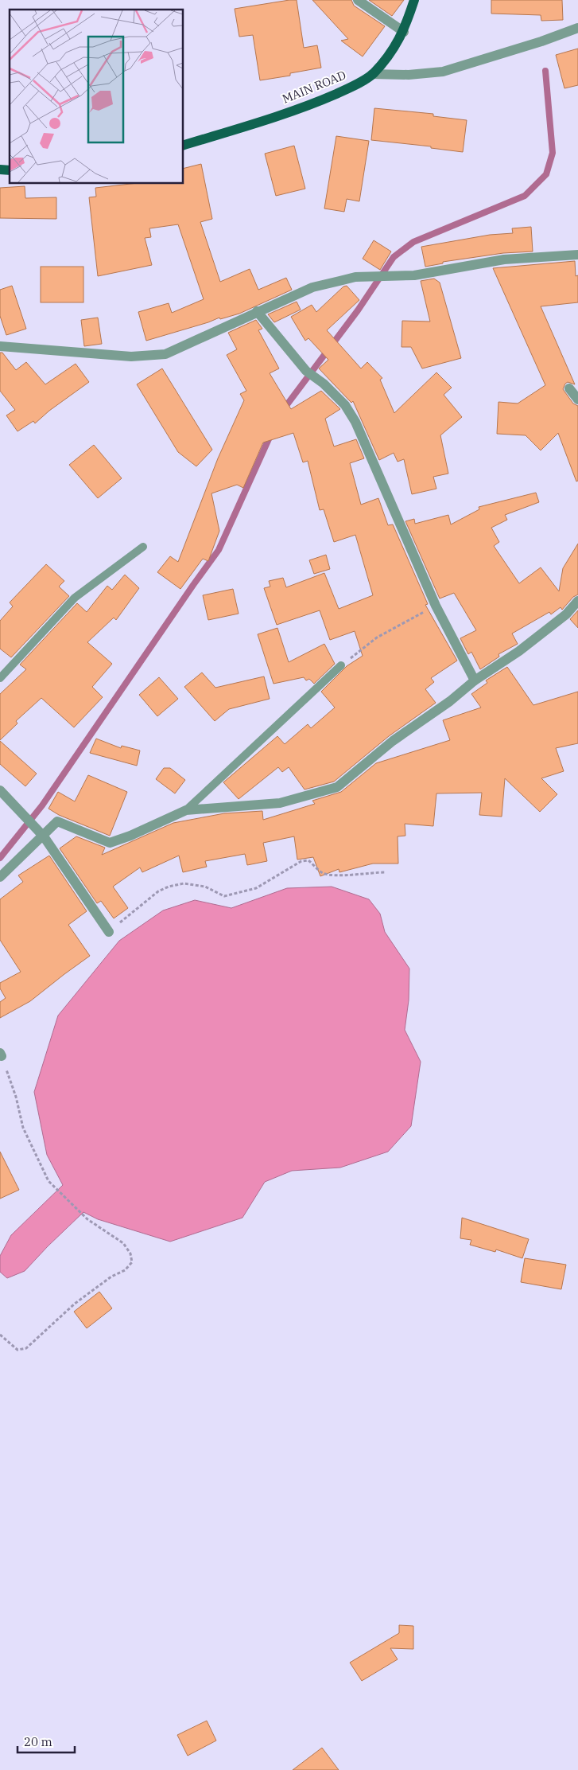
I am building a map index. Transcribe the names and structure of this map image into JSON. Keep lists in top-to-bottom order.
{
  "streets": {
    "main road": ["MAIN ROAD"]
  },
  "scale_bar": "20 m"
}
